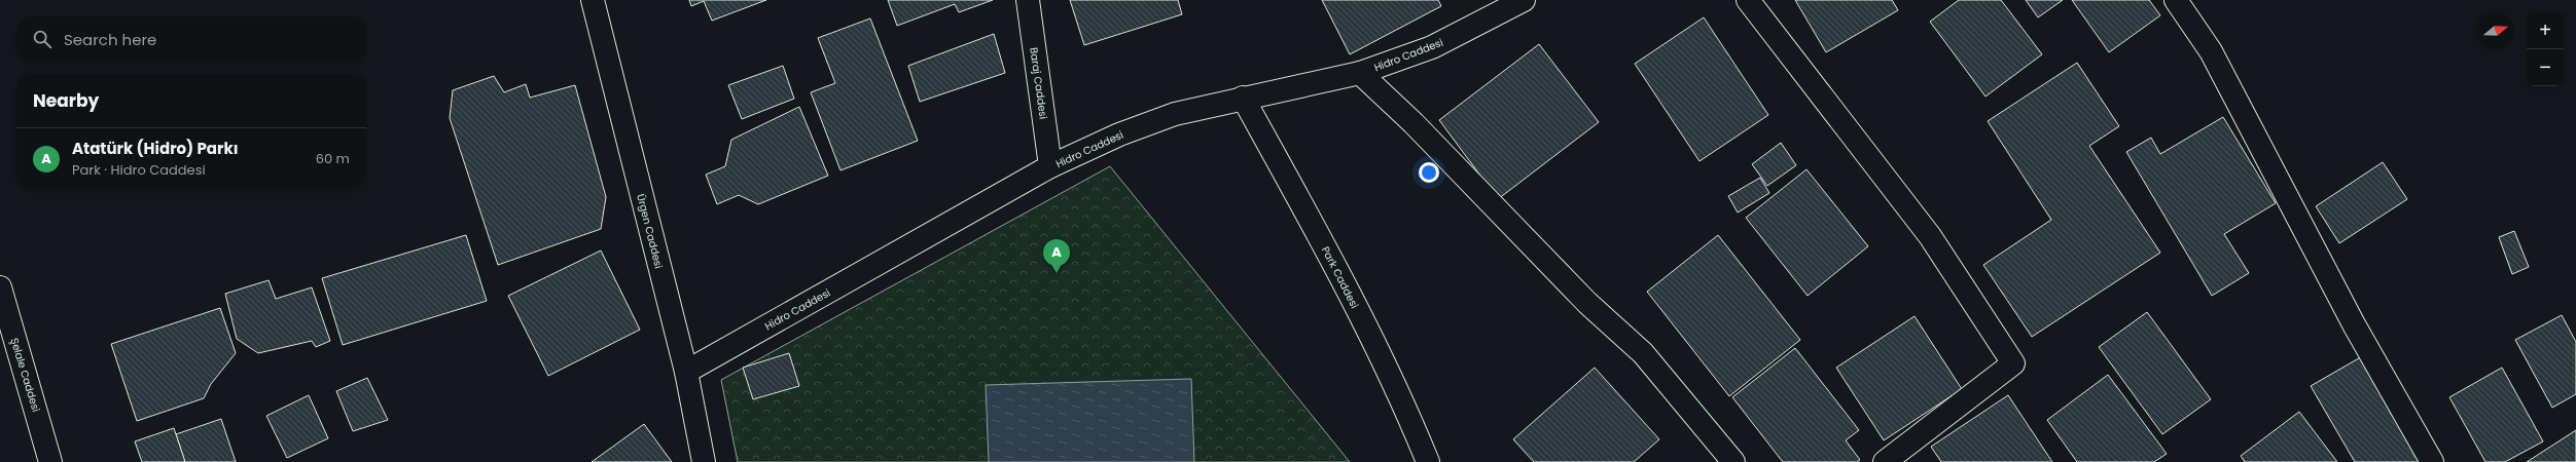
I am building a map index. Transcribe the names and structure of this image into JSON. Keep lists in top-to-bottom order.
{
  "streets": {
    "street": [
      "Hidro Caddesi",
      "Baraj Caddesi",
      "Ürgen Caddesi",
      "Park Caddesi",
      "Şelale Caddesi"
    ]
  },
  "crossings": [
    ["Hidro Caddesi", "Baraj Caddesi"],
    ["Hidro Caddesi", "Ürgen Caddesi"],
    ["Hidro Caddesi", "Park Caddesi"]
  ],
  "north": "right",
  "page": {
    "map_buttons": ["+", "−"],
    "search": "Search here",
    "heading": "Nearby",
    "list": [
      {
        "mark": "A",
        "name": "Atatürk (Hidro) Parkı",
        "note": "Park · Hidro Caddesi",
        "value": "60 m"
      }
    ],
    "pins": "A"
  }
}
